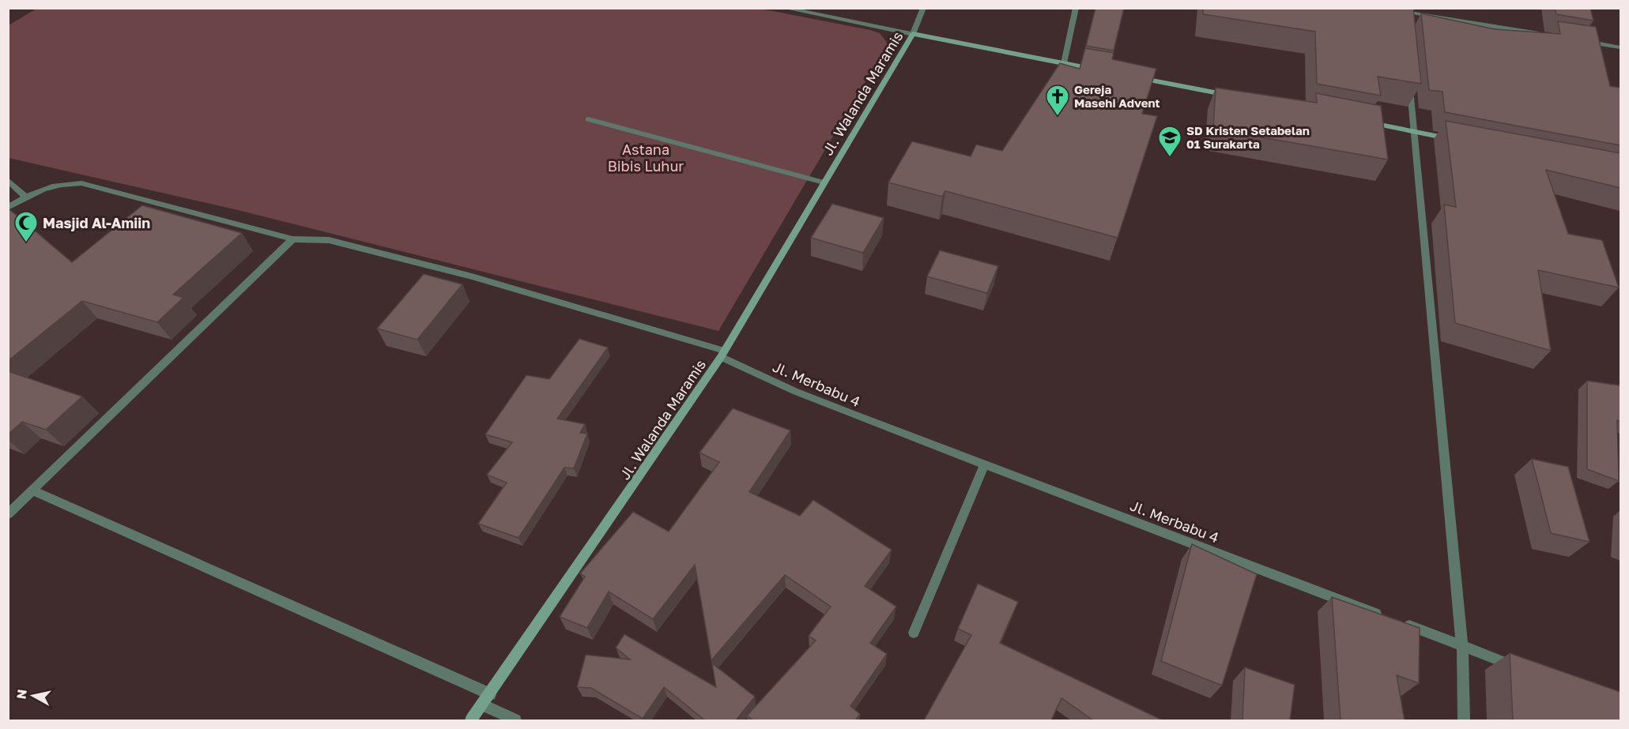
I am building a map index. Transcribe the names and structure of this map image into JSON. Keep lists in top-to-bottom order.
{
  "streets": {
    "street": ["Jl. Walanda Maramis", "Jl. Merbabu 4"]
  },
  "crossings": [
    ["Jl. Walanda Maramis", "Jl. Merbabu 4"]
  ],
  "parks": ["Astana Bibis Luhur"],
  "places": {
    "church": ["Gereja Masehi Advent"],
    "school or university": ["SD Kristen Setabelan 01 Surakarta"],
    "mosque": ["Masjid Al-Amiin"]
  },
  "north": "left"
}
